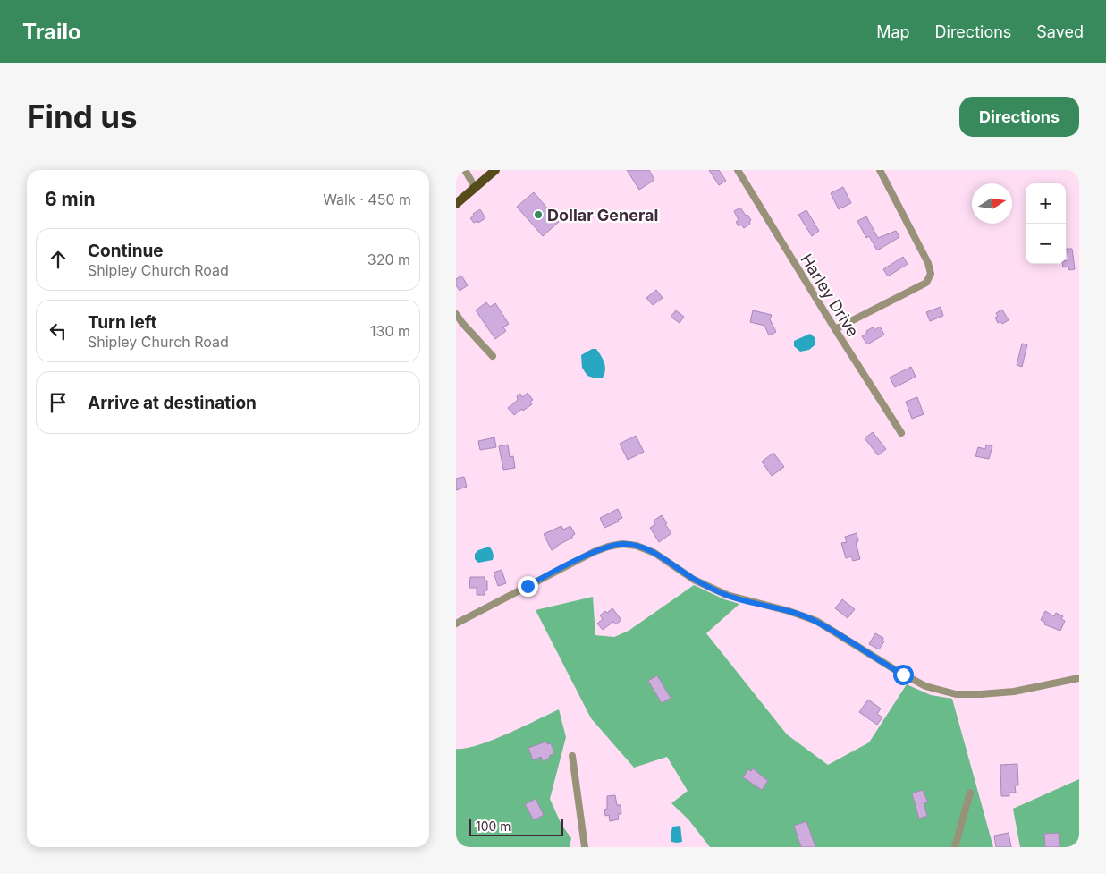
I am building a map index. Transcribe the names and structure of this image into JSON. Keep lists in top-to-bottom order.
{
  "streets": {
    "street": ["Harley Drive"]
  },
  "places": ["Dollar General"],
  "scale_bar": "100 m",
  "north": "right",
  "page": {
    "header": "Trailo",
    "nav": ["Map", "Directions", "Saved"],
    "buttons": "Directions",
    "title": "Find us",
    "heading": ["6 min", "Walk · 450 m"],
    "map_buttons": ["+", "−"],
    "list": [
      ["Continue", "Shipley Church Road", "320 m"],
      ["Turn left", "Shipley Church Road", "130 m"],
      "Arrive at destination"
    ],
    "scale": "100 m"
  }
}
